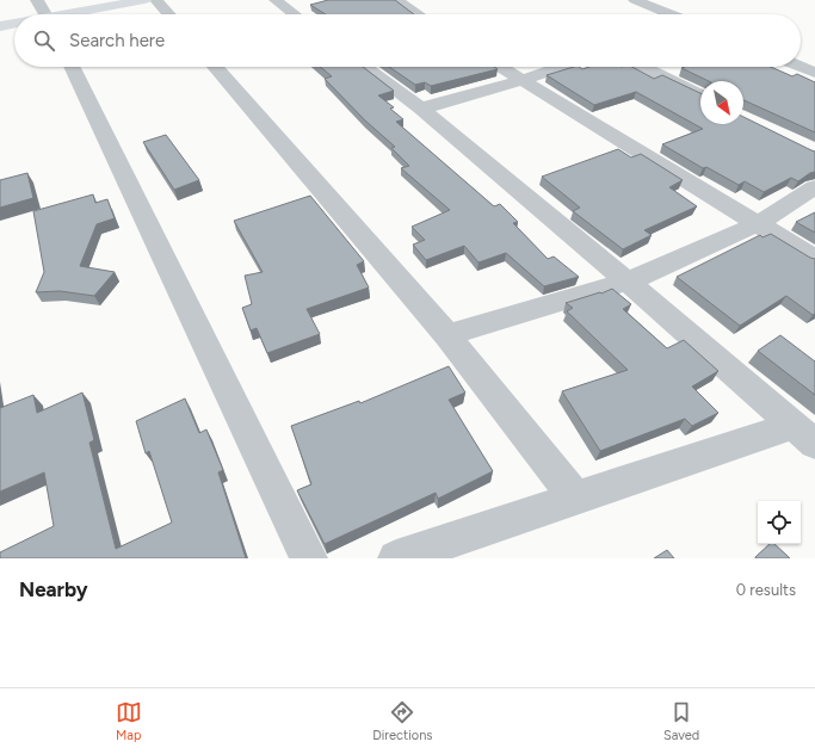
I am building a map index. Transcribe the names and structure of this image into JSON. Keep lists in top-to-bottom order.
{
  "north": "bottom right",
  "page": {
    "search": "Search here",
    "heading": ["Nearby", "0 results"],
    "nav": ["Map", "Directions", "Saved"]
  }
}
